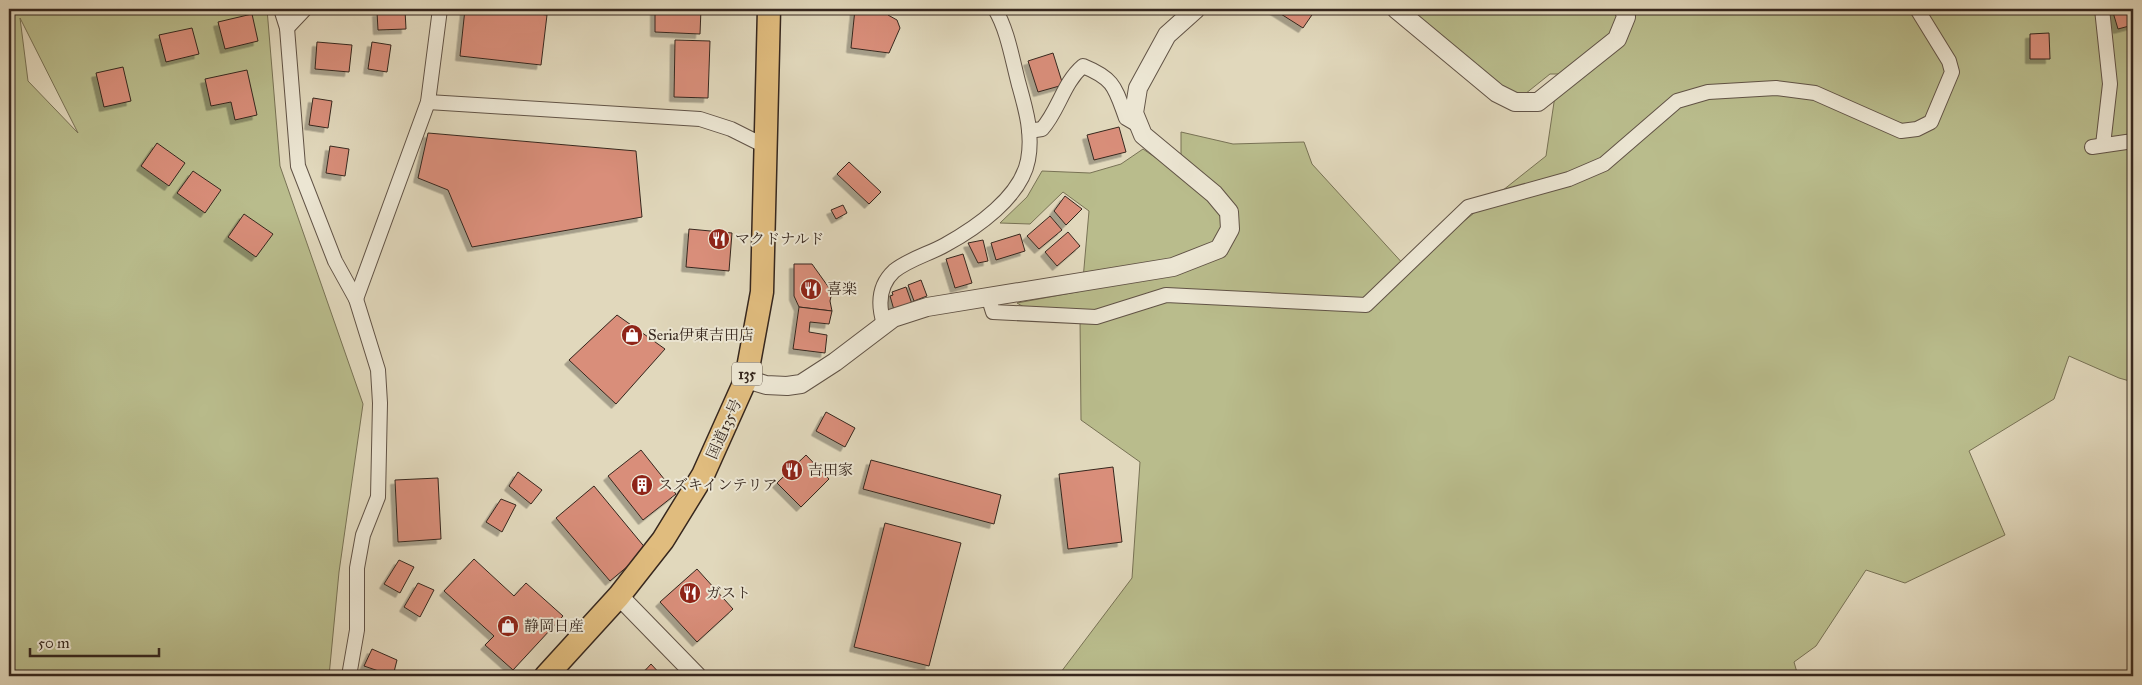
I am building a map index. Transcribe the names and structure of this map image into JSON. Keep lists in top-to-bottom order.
{
  "streets": {
    "highway": ["135", "国道135号"]
  },
  "places": {
    "restaurant": [
      "マクドナルド",
      "喜楽",
      "吉田家",
      "ガスト"
    ],
    "shop": ["Seria伊東吉田店", "静岡日産"],
    "building": ["スズキインテリア"]
  },
  "scale_bar": "50 m"
}
